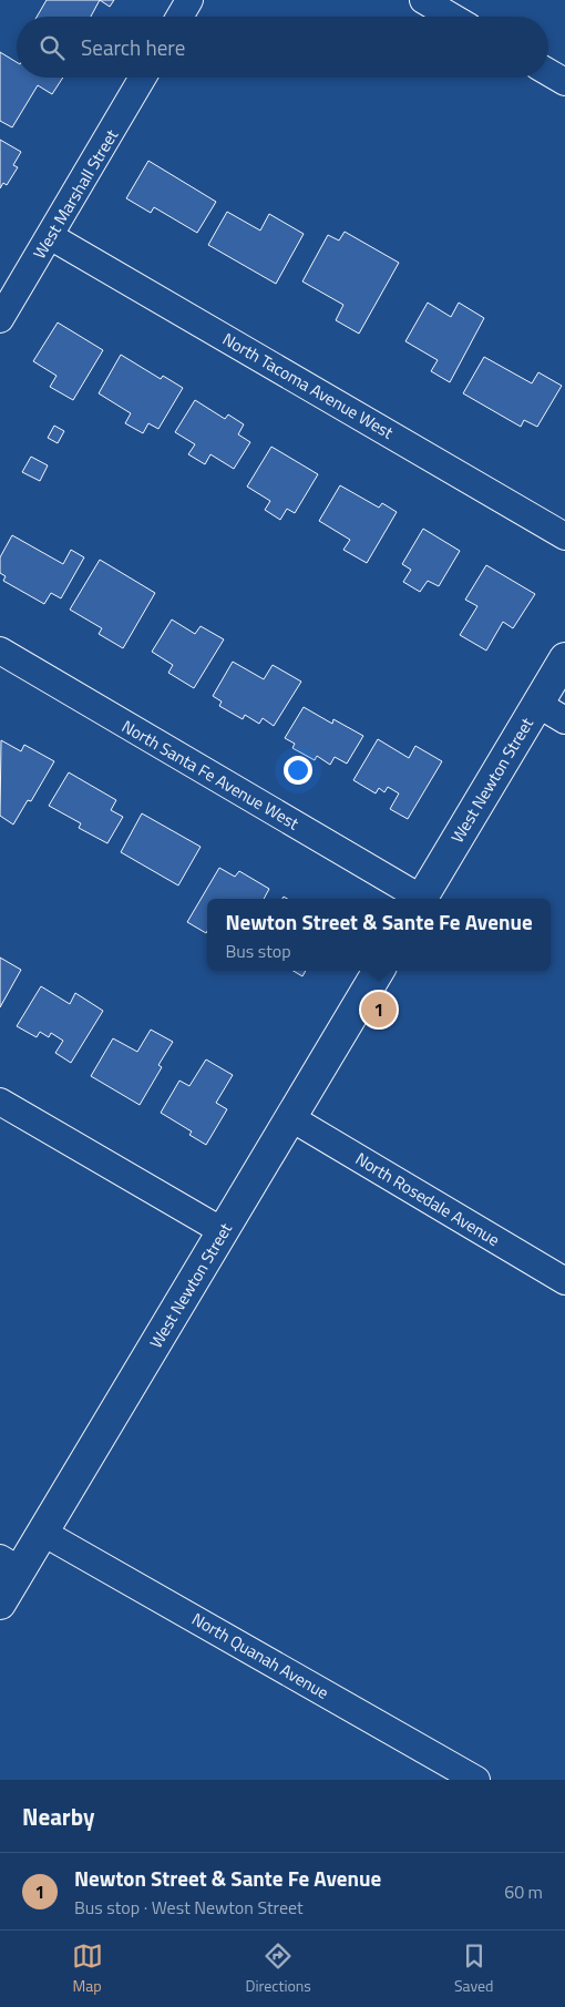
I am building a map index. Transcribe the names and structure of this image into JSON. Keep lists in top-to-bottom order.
{
  "streets": {
    "street": [
      "West Marshall Street",
      "North Tacoma Avenue West",
      "North Santa Fe Avenue West",
      "West Newton Street",
      "North Rosedale Avenue",
      "North Quanah Avenue"
    ]
  },
  "crossings": [
    ["West Marshall Street", "North Tacoma Avenue West"],
    ["West Newton Street", "North Rosedale Avenue"],
    ["West Newton Street", "North Quanah Avenue"]
  ],
  "page": {
    "search": "Search here",
    "popup": ["Newton Street & Sante Fe Avenue", "Bus stop"],
    "pins": "1",
    "heading": "Nearby",
    "list": [
      {
        "mark": "1",
        "name": "Newton Street & Sante Fe Avenue",
        "note": "Bus stop · West Newton Street",
        "value": "60 m"
      }
    ],
    "nav": ["Map", "Directions", "Saved"]
  }
}
